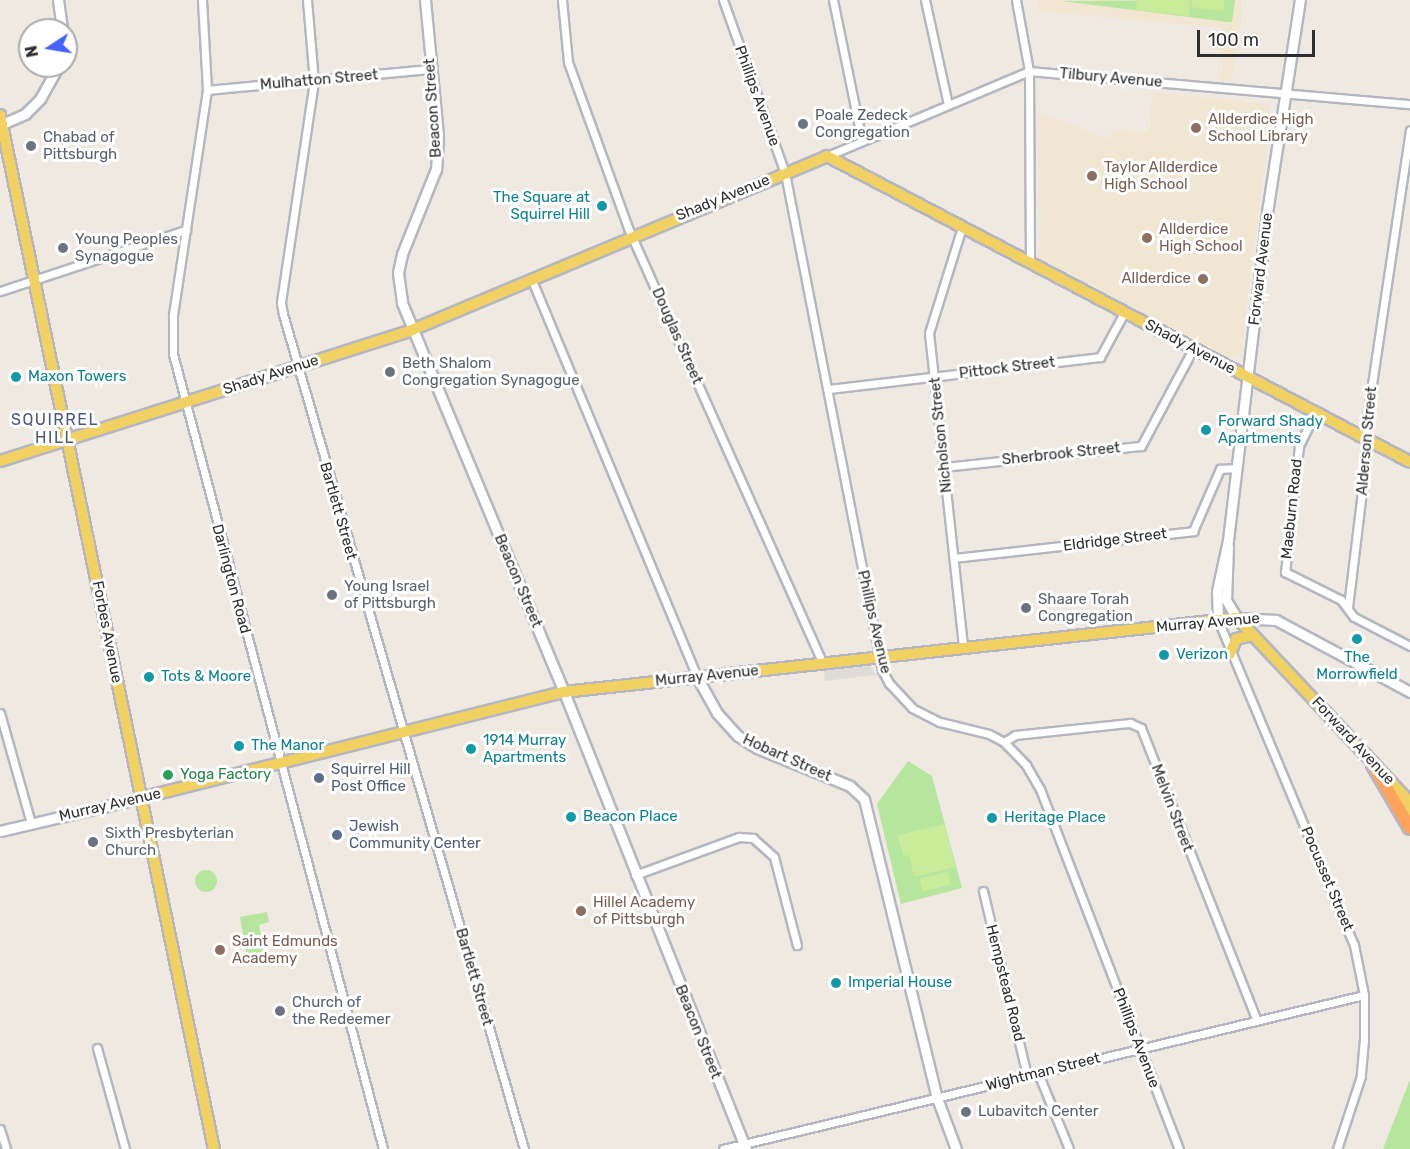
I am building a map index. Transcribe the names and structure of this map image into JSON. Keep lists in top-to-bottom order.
{
  "streets": {
    "main road": [
      "Beacon Street",
      "Shady Avenue",
      "Forward Avenue",
      "Murray Avenue",
      "Forbes Avenue",
      "Hobart Street"
    ],
    "street": [
      "Tilbury Avenue",
      "Mulhatton Street",
      "Phillips Avenue",
      "Douglas Street",
      "Pittock Street",
      "Nicholson Street",
      "Alderson Street",
      "Sherbrook Street",
      "Maeburn Road",
      "Bartlett Street",
      "Eldridge Street",
      "Darlington Road",
      "Melvin Street",
      "Pocusset Street",
      "Hempstead Road",
      "Wightman Street"
    ]
  },
  "crossings": [
    ["Tilbury Avenue", "Shady Avenue"],
    ["Tilbury Avenue", "Forward Avenue"],
    ["Mulhatton Street", "Beacon Street"],
    ["Mulhatton Street", "Bartlett Street"],
    ["Mulhatton Street", "Darlington Road"],
    ["Phillips Avenue", "Shady Avenue"],
    ["Phillips Avenue", "Pittock Street"],
    ["Phillips Avenue", "Murray Avenue"],
    ["Phillips Avenue", "Melvin Street"],
    ["Phillips Avenue", "Wightman Street"],
    ["Beacon Street", "Shady Avenue"],
    ["Beacon Street", "Murray Avenue"],
    ["Beacon Street", "Wightman Street"],
    ["Shady Avenue", "Forward Avenue"],
    ["Shady Avenue", "Douglas Street"],
    ["Shady Avenue", "Pittock Street"],
    ["Shady Avenue", "Nicholson Street"],
    ["Shady Avenue", "Alderson Street"],
    ["Shady Avenue", "Sherbrook Street"],
    ["Shady Avenue", "Maeburn Road"],
    ["Shady Avenue", "Bartlett Street"],
    ["Shady Avenue", "Darlington Road"],
    ["Shady Avenue", "Forbes Avenue"],
    ["Shady Avenue", "Hobart Street"],
    ["Forward Avenue", "Eldridge Street"],
    ["Forward Avenue", "Murray Avenue"],
    ["Forward Avenue", "Pocusset Street"],
    ["Douglas Street", "Murray Avenue"],
    ["Pittock Street", "Nicholson Street"],
    ["Nicholson Street", "Sherbrook Street"],
    ["Nicholson Street", "Eldridge Street"],
    ["Nicholson Street", "Murray Avenue"],
    ["Alderson Street", "Maeburn Road"],
    ["Bartlett Street", "Murray Avenue"],
    ["Darlington Road", "Murray Avenue"],
    ["Murray Avenue", "Forbes Avenue"],
    ["Murray Avenue", "Hobart Street"],
    ["Murray Avenue", "Pocusset Street"],
    ["Hobart Street", "Wightman Street"],
    ["Melvin Street", "Wightman Street"],
    ["Pocusset Street", "Wightman Street"],
    ["Hempstead Road", "Wightman Street"]
  ],
  "districts": ["SQUIRREL HILL"],
  "places": [
    "Poale Zedeck Congregation",
    "Allderdice High School Library",
    "Chabad of Pittsburgh",
    "Taylor Allderdice High School",
    "The Square at Squirrel Hill",
    "Allderdice High School",
    "Young Peoples Synagogue",
    "Allderdice",
    "Beth Shalom Congregation Synagogue",
    "Maxon Towers",
    "Forward Shady Apartments",
    "Young Israel of Pittsburgh",
    "Shaare Torah Congregation",
    "The Morrowfield",
    "Verizon",
    "Tots & Moore",
    "The Manor",
    "1914 Murray Apartments",
    "Yoga Factory",
    "Squirrel Hill Post Office",
    "Beacon Place",
    "Heritage Place",
    "Jewish Community Center",
    "Sixth Presbyterian Church",
    "Hillel Academy of Pittsburgh",
    "Saint Edmunds Academy",
    "Imperial House",
    "Church of the Redeemer",
    "Lubavitch Center"
  ],
  "scale_bar": "100 m",
  "north": "left"
}
